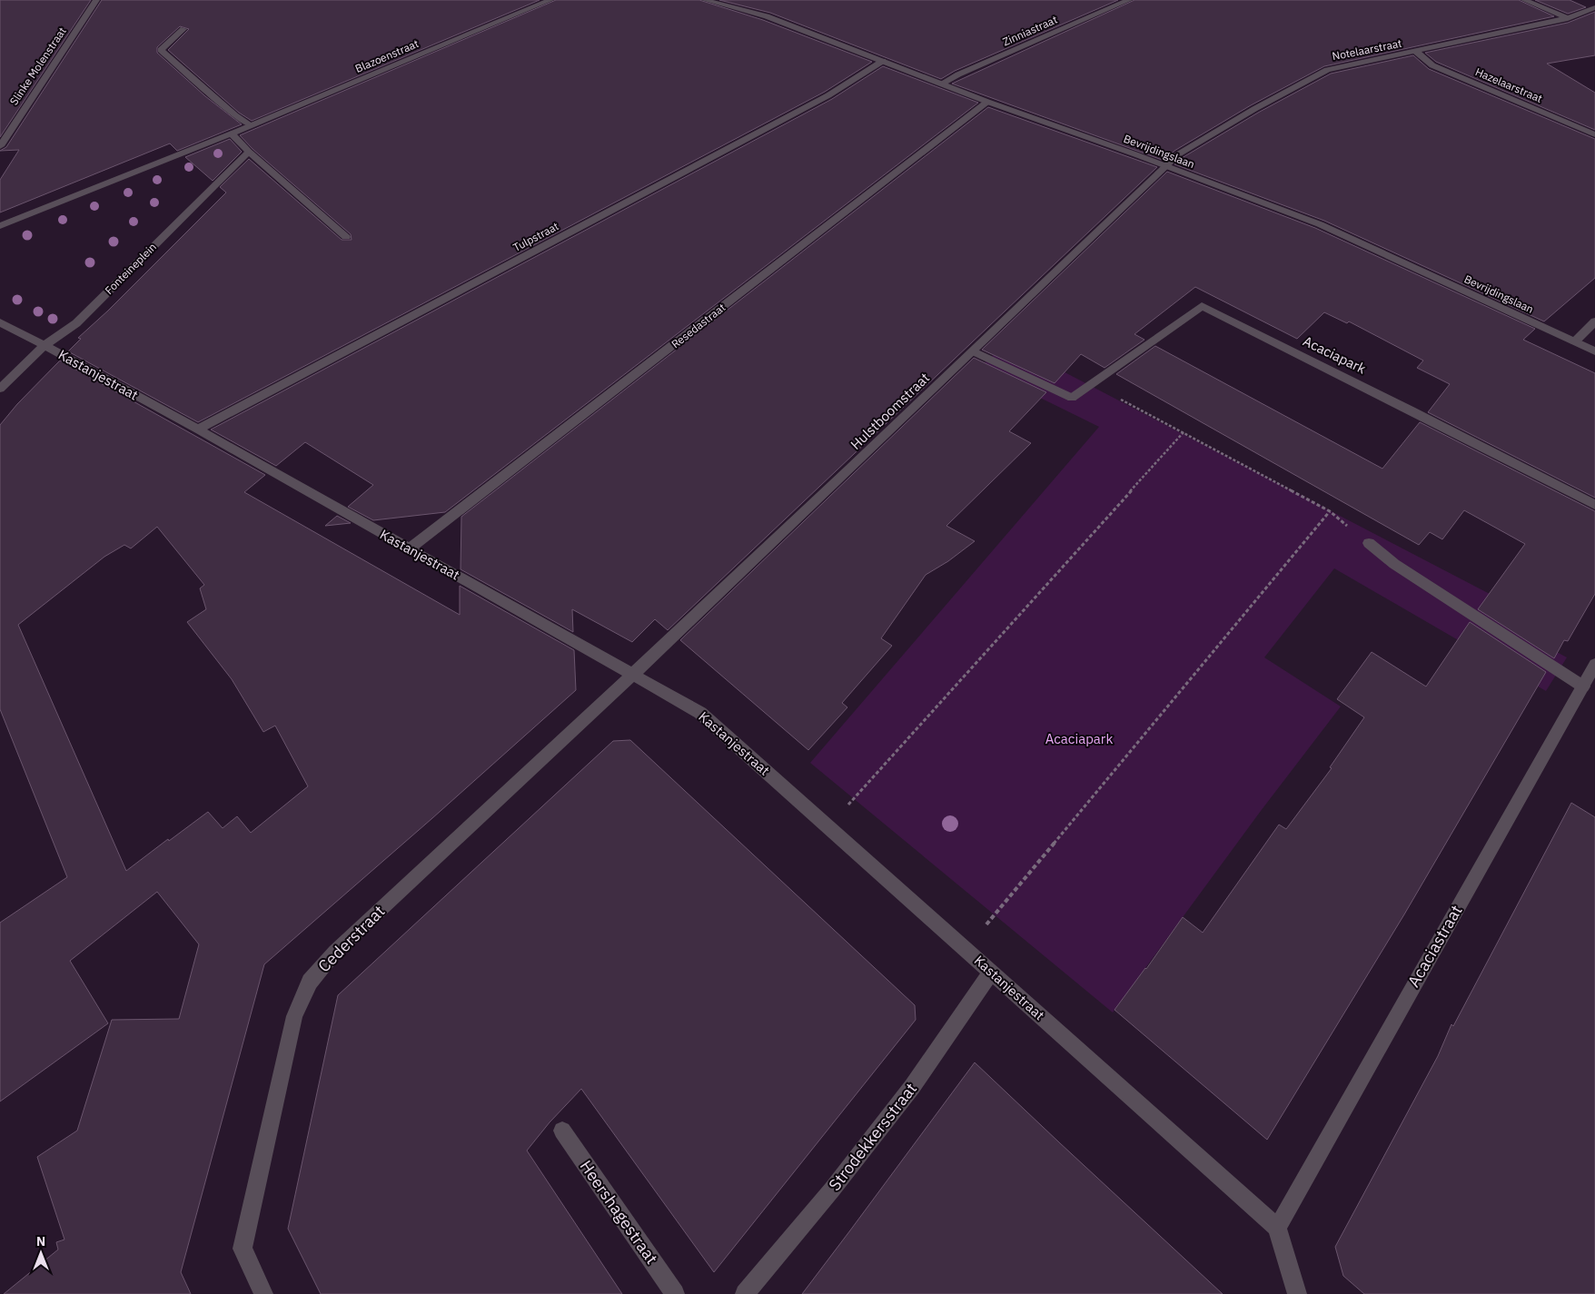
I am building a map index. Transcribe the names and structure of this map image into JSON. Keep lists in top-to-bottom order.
{
  "streets": {
    "street": [
      "Zinniastraat",
      "Notelaarstraat",
      "Blazoenstraat",
      "Slinke Molenstraat",
      "Hazelaarstraat",
      "Bevrijdingslaan",
      "Tulpstraat",
      "Fonteineplein",
      "Resedastraat",
      "Acaciapark",
      "Kastanjestraat",
      "Hulstboomstraat",
      "Cederstraat",
      "Acaciastraat",
      "Strodekkersstraat",
      "Heershagestraat"
    ]
  },
  "crossings": [
    ["Zinniastraat", "Bevrijdingslaan"],
    ["Notelaarstraat", "Hazelaarstraat"],
    ["Notelaarstraat", "Bevrijdingslaan"],
    ["Notelaarstraat", "Hulstboomstraat"],
    ["Bevrijdingslaan", "Tulpstraat"],
    ["Bevrijdingslaan", "Resedastraat"],
    ["Bevrijdingslaan", "Hulstboomstraat"],
    ["Tulpstraat", "Kastanjestraat"],
    ["Fonteineplein", "Kastanjestraat"],
    ["Resedastraat", "Kastanjestraat"],
    ["Kastanjestraat", "Hulstboomstraat"],
    ["Kastanjestraat", "Cederstraat"],
    ["Kastanjestraat", "Acaciastraat"],
    ["Kastanjestraat", "Strodekkersstraat"],
    ["Hulstboomstraat", "Cederstraat"]
  ],
  "parks": ["Acaciapark"],
  "north": "top"
}
